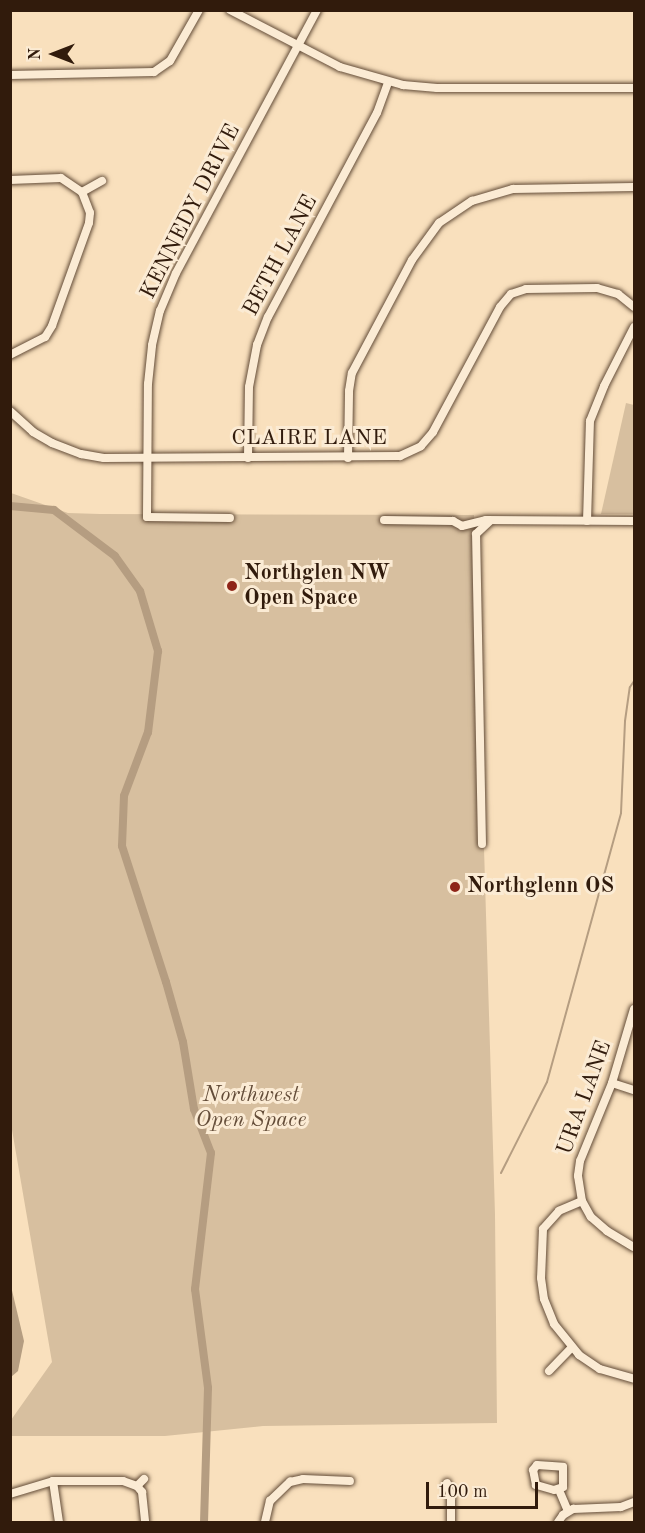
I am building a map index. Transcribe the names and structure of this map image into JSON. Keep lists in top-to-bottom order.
{
  "streets": {
    "street": [
      "KENNEDY DRIVE",
      "BETH LANE",
      "CLAIRE LANE",
      "URA LANE"
    ]
  },
  "crossings": [
    ["KENNEDY DRIVE", "CLAIRE LANE"],
    ["BETH LANE", "CLAIRE LANE"]
  ],
  "parks": ["Northwest Open Space"],
  "places": ["Northglen NW Open Space", "Northglenn OS"],
  "scale_bar": "100 m",
  "north": "left"
}
